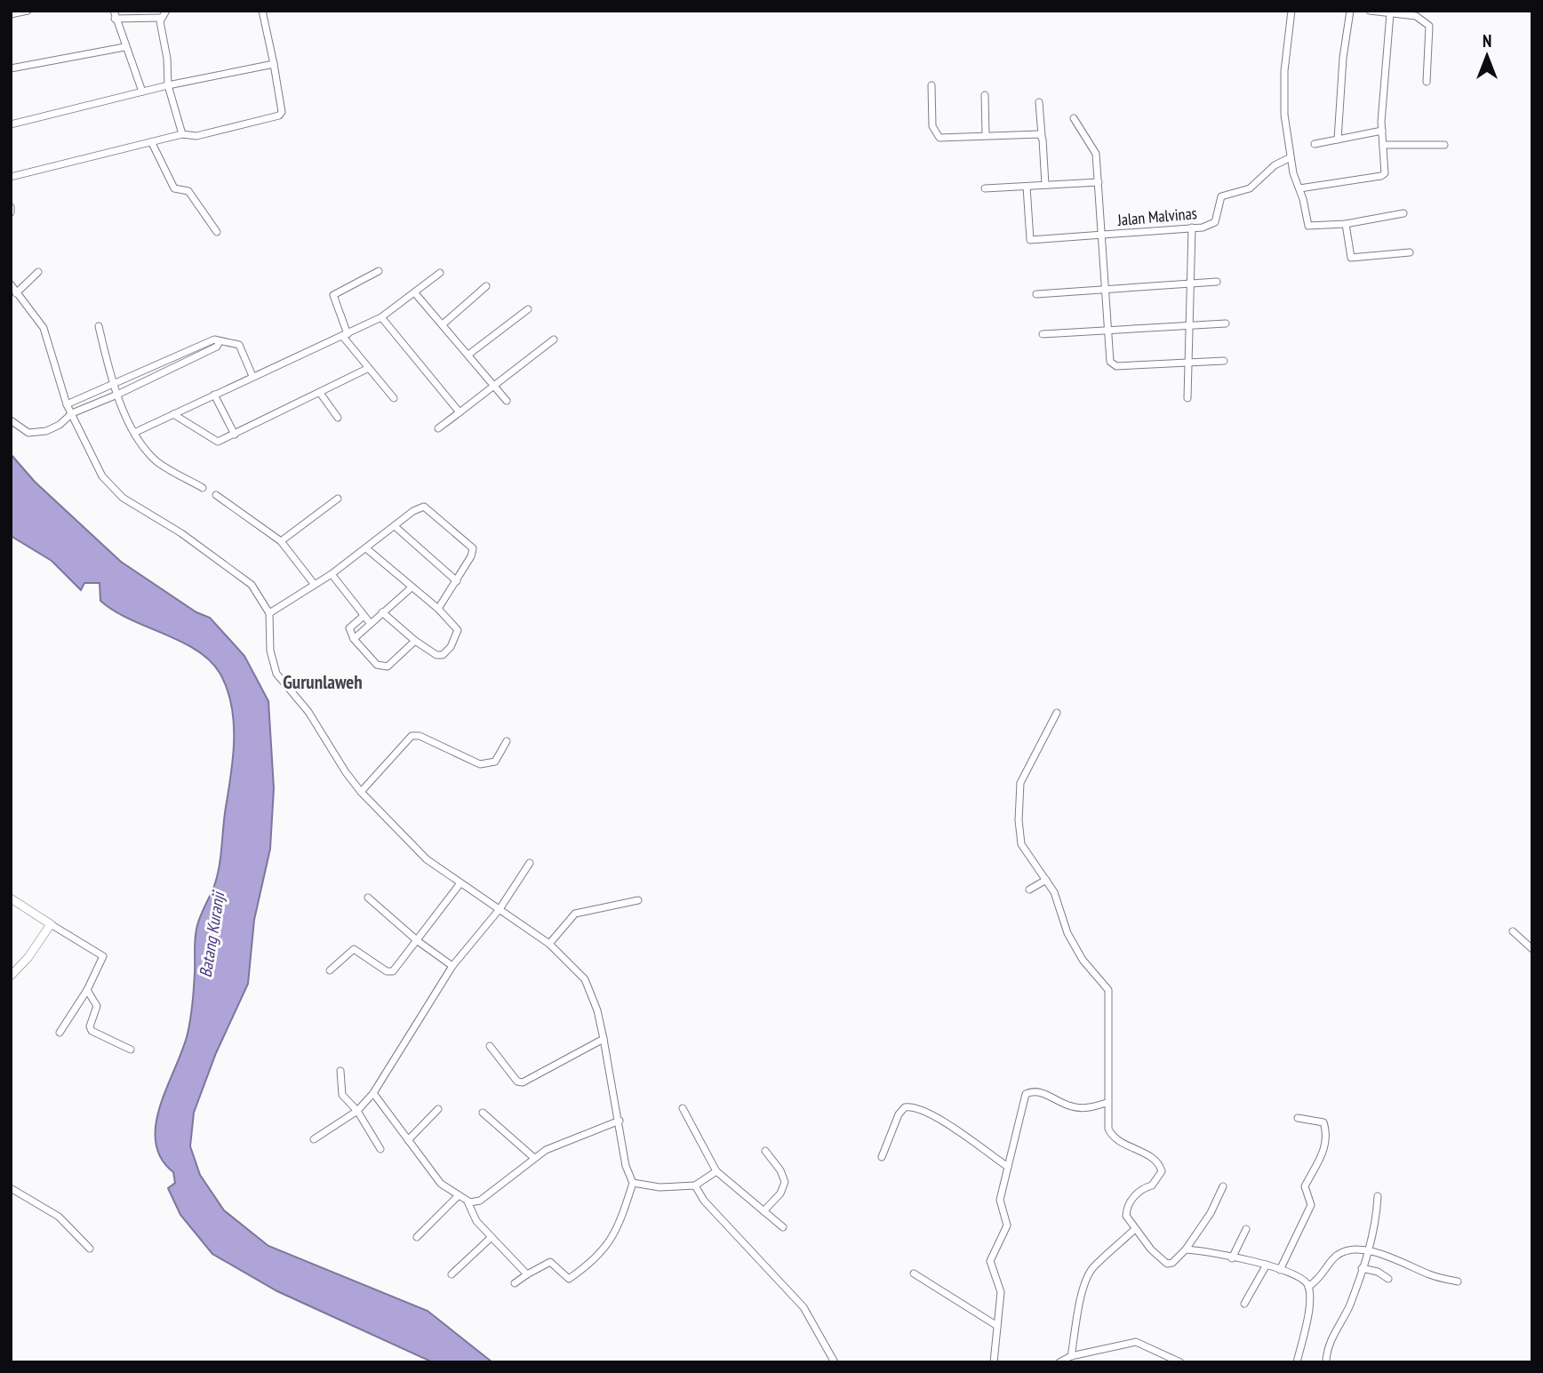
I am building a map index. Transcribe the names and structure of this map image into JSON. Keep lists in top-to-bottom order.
{
  "streets": {
    "street": ["Jalan Malvinas"]
  },
  "districts": ["Gurunlaweh"],
  "water": ["Batang Kuranji"],
  "north": "top"
}
